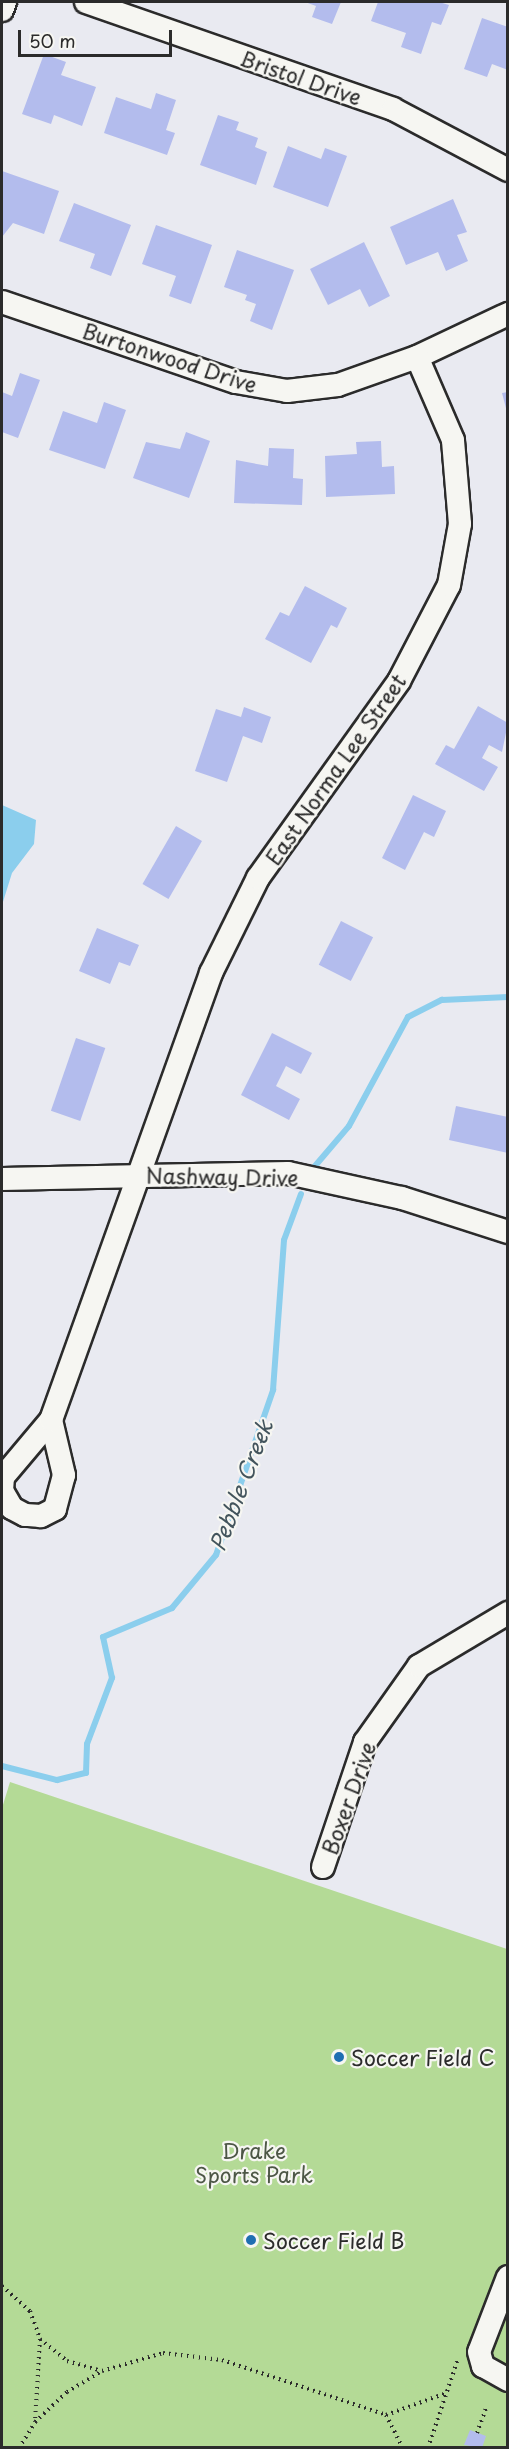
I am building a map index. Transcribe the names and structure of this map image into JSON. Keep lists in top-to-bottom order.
{
  "streets": {
    "street": [
      "Bristol Drive",
      "Burtonwood Drive",
      "East Norma Lee Street",
      "Nashway Drive",
      "Boxer Drive"
    ]
  },
  "crossings": [
    ["Burtonwood Drive", "East Norma Lee Street"],
    ["East Norma Lee Street", "Nashway Drive"]
  ],
  "water": ["Pebble Creek"],
  "parks": ["Drake Sports Park"],
  "places": ["Soccer Field C", "Soccer Field B"],
  "scale_bar": "50 m"
}
